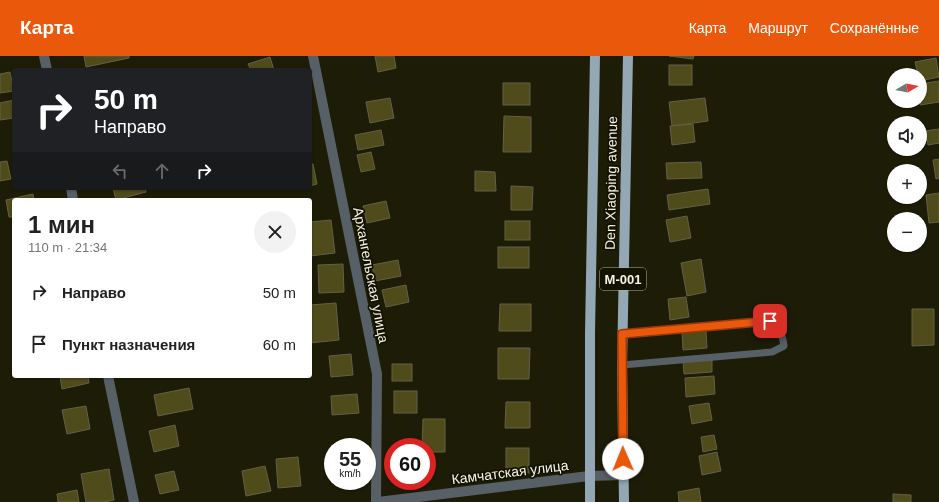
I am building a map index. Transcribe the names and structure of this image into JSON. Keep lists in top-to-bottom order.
{
  "streets": {
    "main road": ["Den Xiaoping avenue", "M-001"],
    "street": ["Архангельская улица", "Камчатская улица"]
  },
  "crossings": [
    ["Den Xiaoping avenue", "Камчатская улица"],
    ["Архангельская улица", "Камчатская улица"]
  ],
  "north": "right",
  "page": {
    "header": "Карта",
    "nav": ["Карта", "Маршрут", "Сохранённые"],
    "map_buttons": ["+", "−"],
    "turn": ["50 m", "Направо"],
    "heading": ["1 мин", "110 m · 21:34"],
    "list": [
      {
        "name": "Направо",
        "value": "50 m"
      },
      {
        "name": "Пункт назначения",
        "value": "60 m"
      }
    ],
    "speed": "55 km/h",
    "limit": "60"
  }
}
